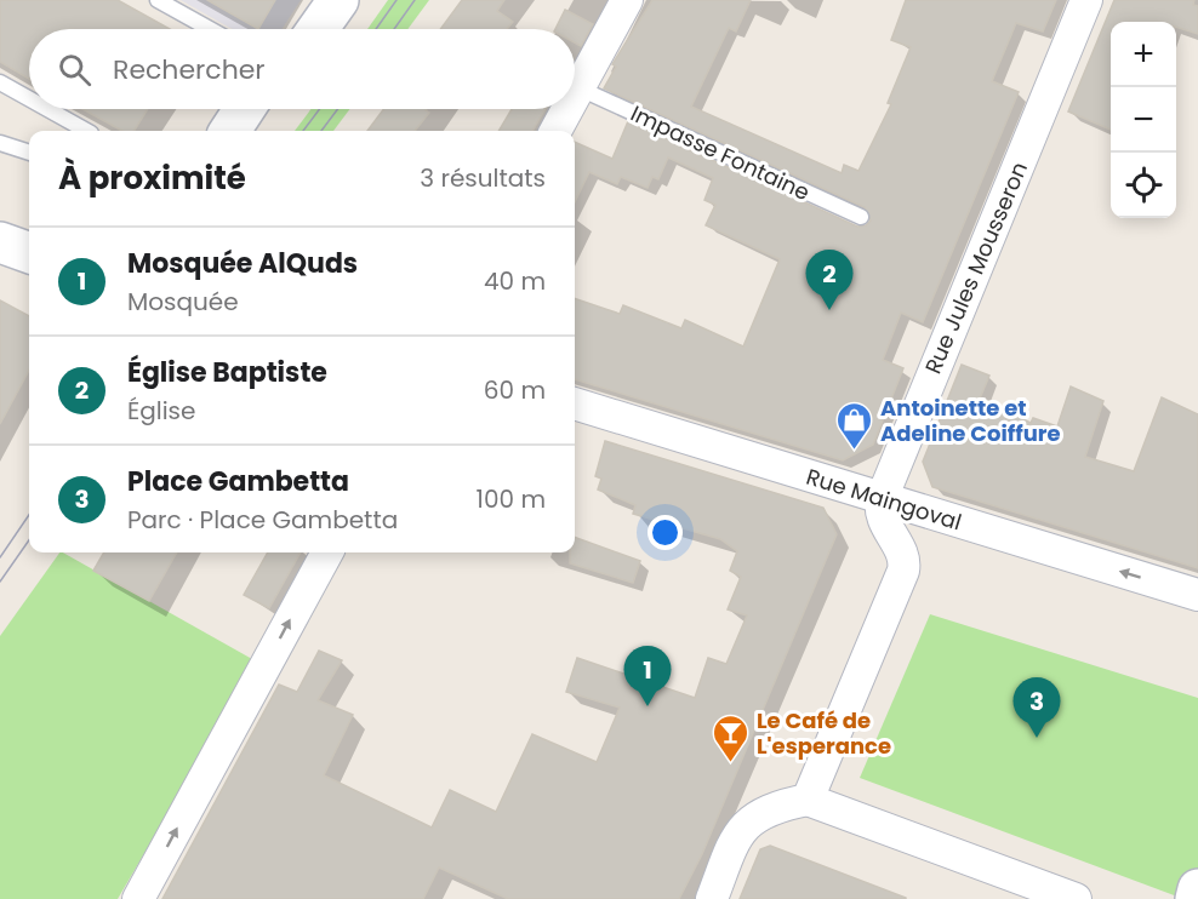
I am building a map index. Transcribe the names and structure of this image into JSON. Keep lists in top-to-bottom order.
{
  "streets": {
    "street": ["Rue Jules Mousseron", "Rue Maingoval"],
    "lane": ["Impasse Fontaine"]
  },
  "crossings": [
    ["Rue Jules Mousseron", "Rue Maingoval"]
  ],
  "one_way": ["Rue Maingoval"],
  "places": {
    "shop": ["Antoinette et Adeline Coiffure"],
    "bar": ["Le Café de L'esperance"]
  },
  "page": {
    "map_buttons": ["+", "−"],
    "search": "Rechercher",
    "heading": ["À proximité", "3 résultats"],
    "list": [
      {
        "mark": "1",
        "name": "Mosquée AlQuds",
        "note": "Mosquée",
        "value": "40 m"
      },
      {
        "mark": "2",
        "name": "Église Baptiste",
        "note": "Église",
        "value": "60 m"
      },
      {
        "mark": "3",
        "name": "Place Gambetta",
        "note": "Parc · Place Gambetta",
        "value": "100 m"
      }
    ],
    "pins": ["2", "1", "3"]
  }
}
